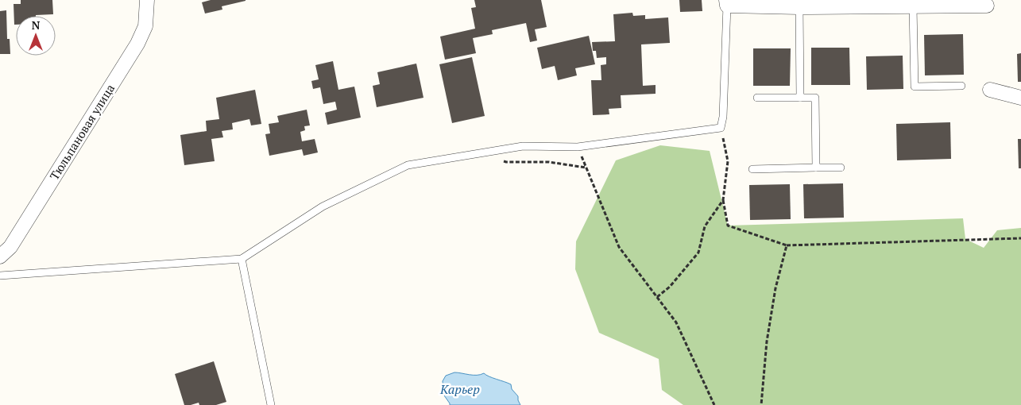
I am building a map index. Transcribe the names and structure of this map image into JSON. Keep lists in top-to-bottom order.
{
  "streets": {
    "street": ["Тюльпановая улица"]
  },
  "water": ["Карьер"],
  "north": "top"
}
